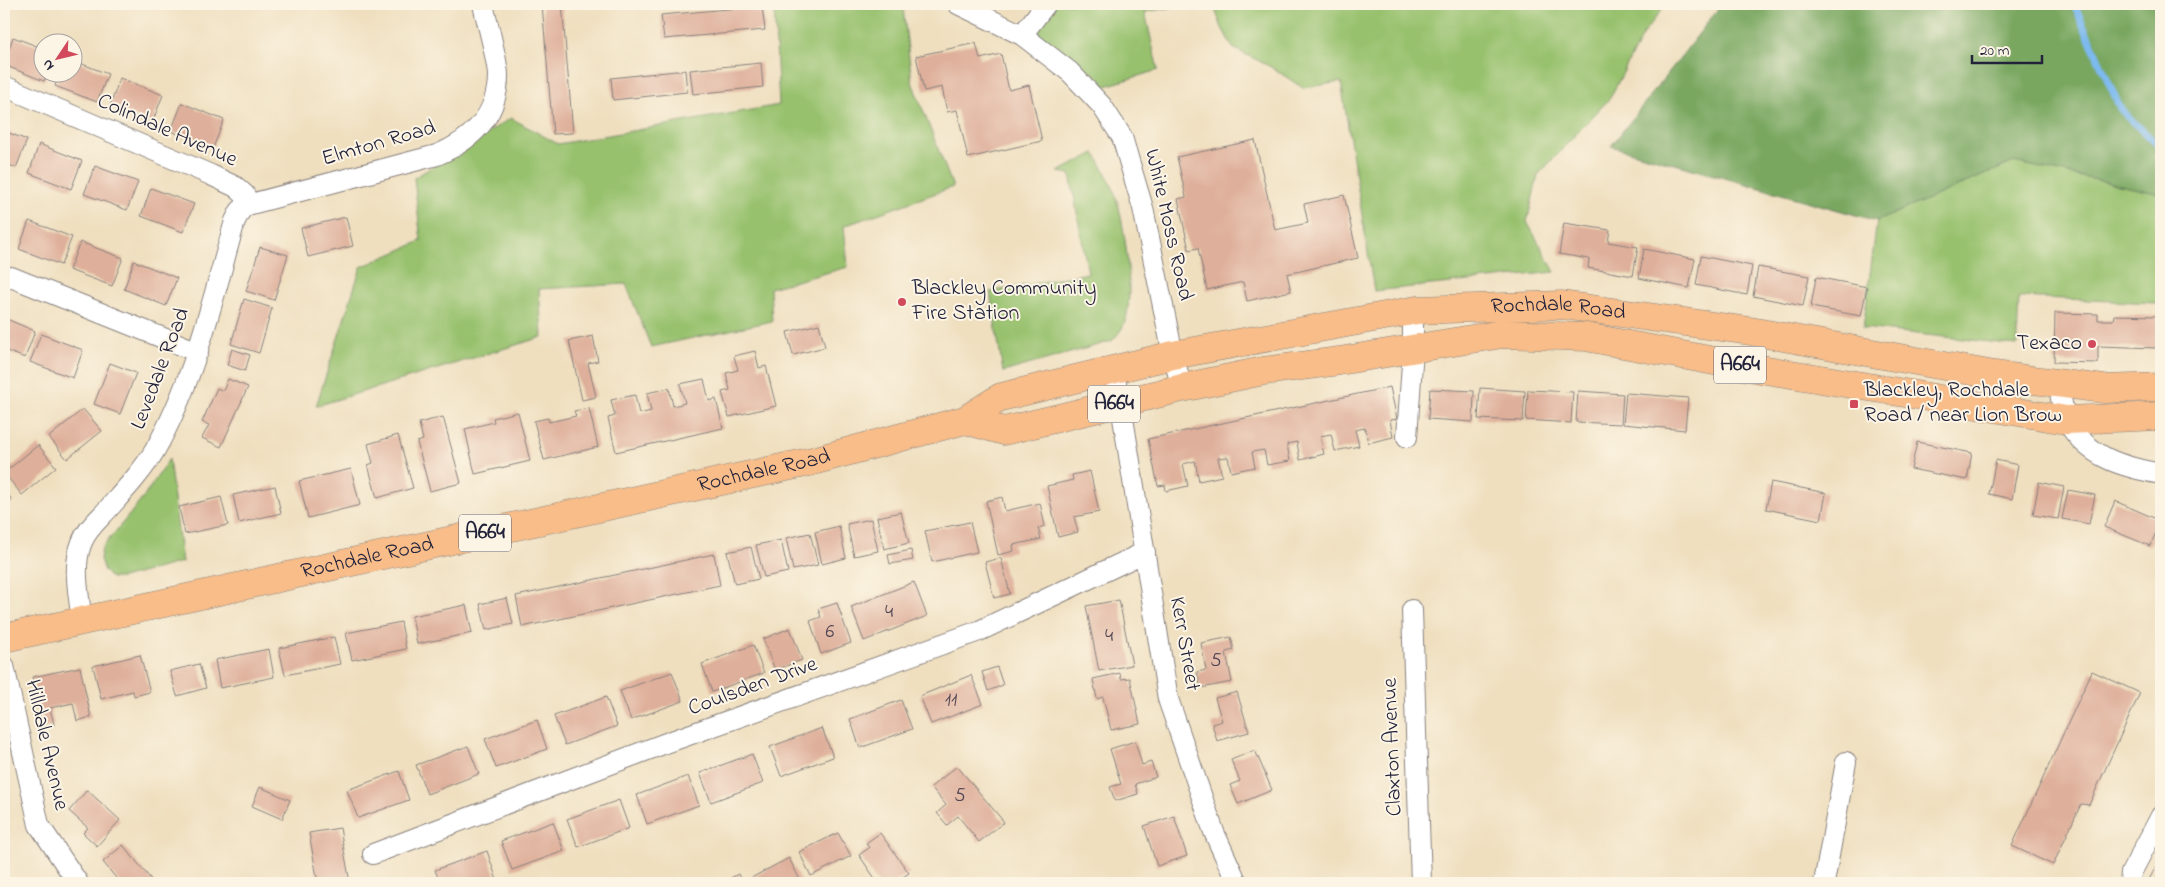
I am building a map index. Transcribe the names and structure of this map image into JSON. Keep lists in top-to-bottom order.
{
  "streets": {
    "main road": ["Rochdale Road", "A664"],
    "street": [
      "Colindale Avenue",
      "Elmton Road",
      "White Moss Road",
      "Levedale Road",
      "Kerr Street",
      "Coulsden Drive",
      "Hilldale Avenue",
      "Claxton Avenue"
    ]
  },
  "crossings": [
    ["Colindale Avenue", "Elmton Road"],
    ["Colindale Avenue", "Levedale Road"],
    ["Elmton Road", "Levedale Road"],
    ["White Moss Road", "Rochdale Road"],
    ["Rochdale Road", "Levedale Road"],
    ["Rochdale Road", "Kerr Street"],
    ["Kerr Street", "Coulsden Drive"]
  ],
  "places": {
    "other": ["Blackley Community Fire Station", "Texaco"],
    "transit": ["Blackley, Rochdale Road / near Lion Brow"]
  },
  "house_numbers": [
    "4",
    "6",
    "4",
    "5",
    "11",
    "5"
  ],
  "scale_bar": "20 m",
  "north": "bottom left"
}
